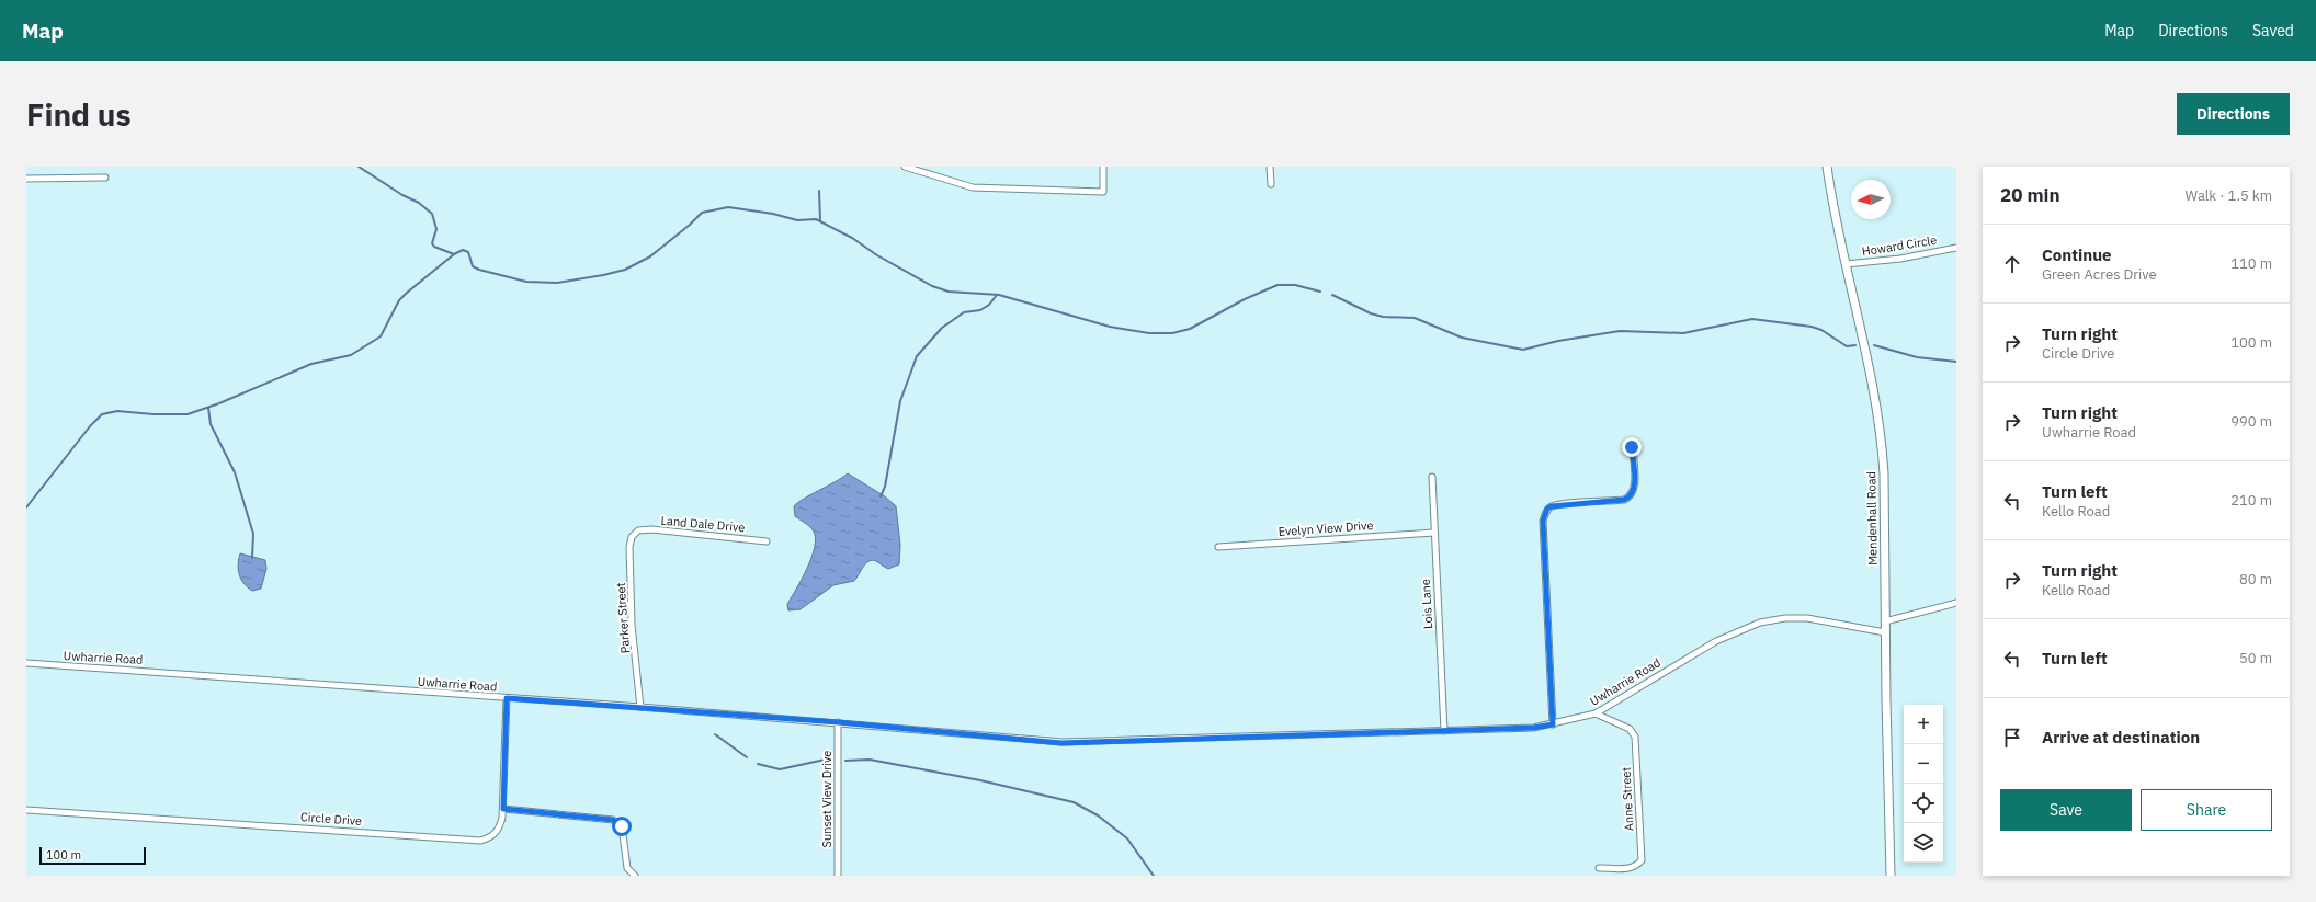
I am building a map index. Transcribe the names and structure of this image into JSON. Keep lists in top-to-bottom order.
{
  "streets": {
    "street": [
      "Howard Circle",
      "Mendenhall Road",
      "Land Dale Drive",
      "Evelyn View Drive",
      "Lois Lane",
      "Parker Street",
      "Uwharrie Road",
      "Sunset View Drive",
      "Anne Street",
      "Circle Drive"
    ]
  },
  "crossings": [
    ["Howard Circle", "Mendenhall Road"],
    ["Mendenhall Road", "Uwharrie Road"],
    ["Land Dale Drive", "Parker Street"],
    ["Evelyn View Drive", "Lois Lane"],
    ["Lois Lane", "Uwharrie Road"],
    ["Parker Street", "Uwharrie Road"],
    ["Uwharrie Road", "Sunset View Drive"],
    ["Uwharrie Road", "Anne Street"],
    ["Uwharrie Road", "Circle Drive"]
  ],
  "scale_bar": "100 m",
  "north": "left",
  "page": {
    "header": "Map",
    "nav": ["Map", "Directions", "Saved"],
    "buttons": [
      "Directions",
      ["Save", "Share"]
    ],
    "title": "Find us",
    "heading": ["20 min", "Walk · 1.5 km"],
    "list": [
      ["Continue", "Green Acres Drive", "110 m"],
      ["Turn right", "Circle Drive", "100 m"],
      ["Turn right", "Uwharrie Road", "990 m"],
      ["Turn left", "Kello Road", "210 m"],
      ["Turn right", "Kello Road", "80 m"],
      ["Turn left", "50 m"],
      "Arrive at destination"
    ],
    "map_buttons": ["+", "−"],
    "scale": "100 m"
  }
}
